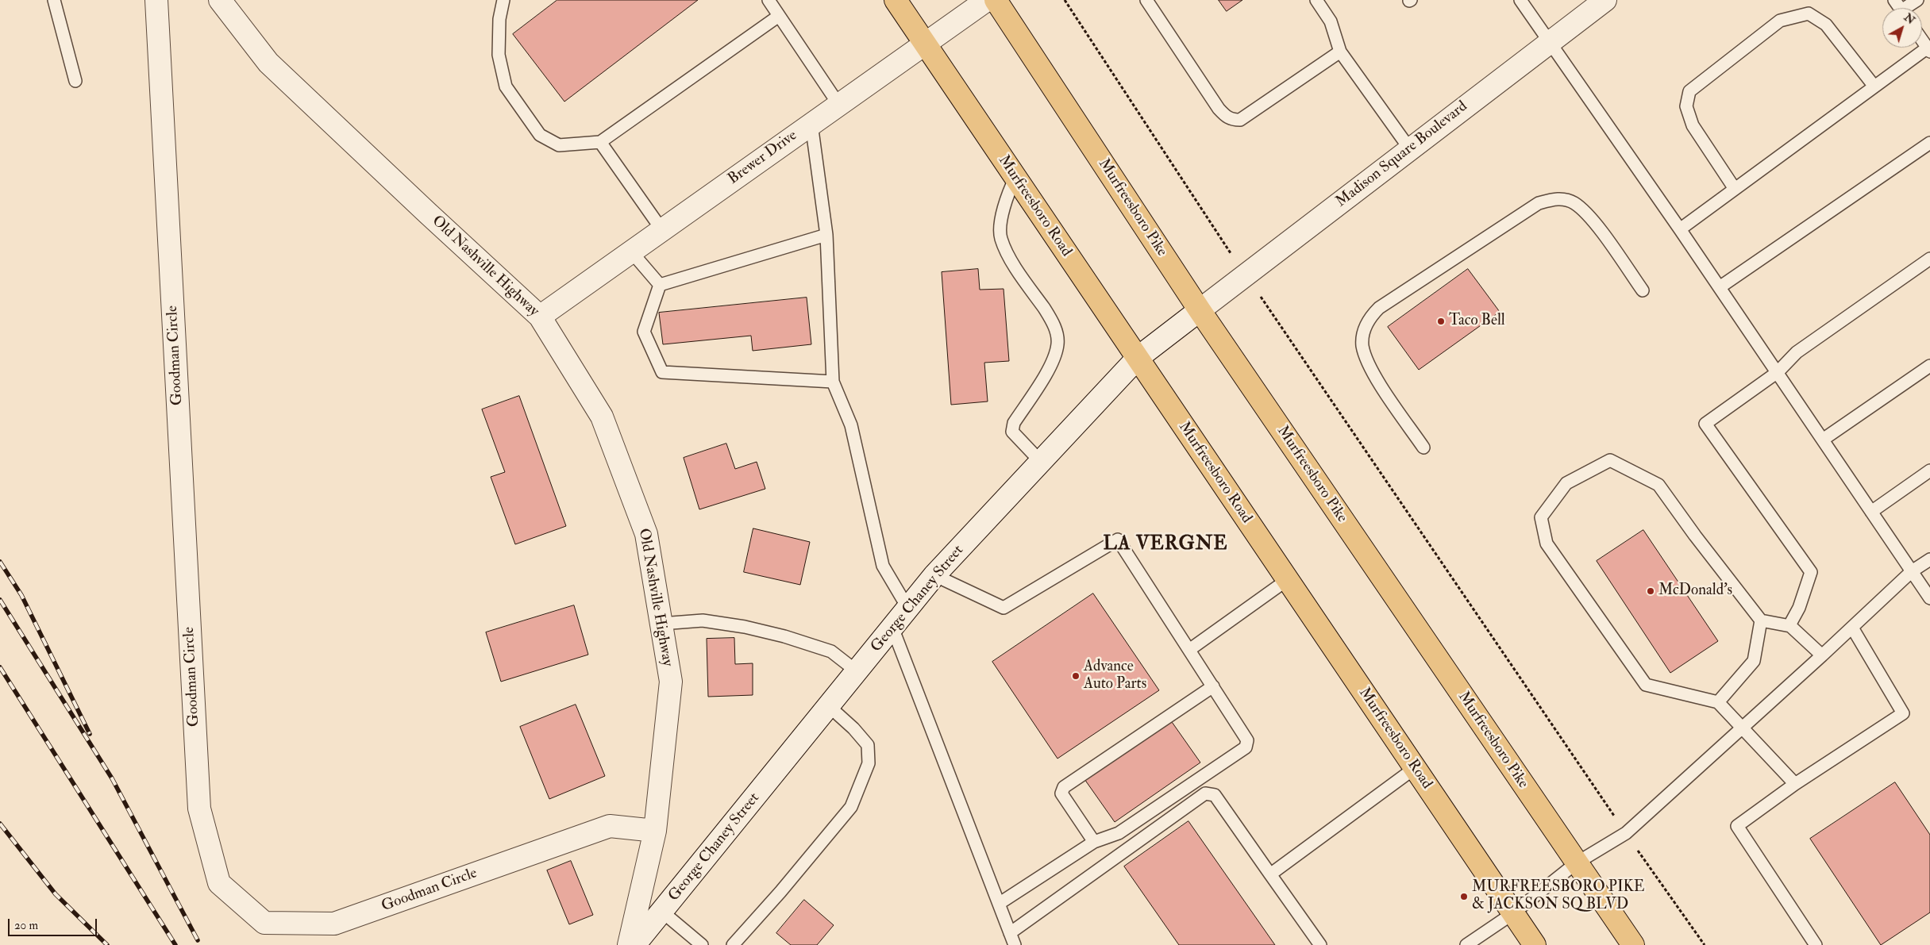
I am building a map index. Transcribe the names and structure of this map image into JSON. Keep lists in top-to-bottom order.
{
  "streets": {
    "main road": ["Murfreesboro Road", "Murfreesboro Pike"],
    "street": [
      "Madison Square Boulevard",
      "Brewer Drive",
      "Old Nashville Highway",
      "Goodman Circle",
      "George Chaney Street"
    ]
  },
  "crossings": [
    ["Madison Square Boulevard", "Murfreesboro Pike"],
    ["Madison Square Boulevard", "George Chaney Street"],
    ["Brewer Drive", "Murfreesboro Road"],
    ["Brewer Drive", "Old Nashville Highway"],
    ["Murfreesboro Road", "George Chaney Street"],
    ["Murfreesboro Pike", "George Chaney Street"],
    ["Old Nashville Highway", "Goodman Circle"]
  ],
  "districts": ["LA VERGNE"],
  "places": [
    "Taco Bell",
    "McDonald's",
    "Advance Auto Parts",
    "MURFREESBORO PIKE & JACKSON SQ BLVD"
  ],
  "scale_bar": "20 m",
  "north": "top right"
}
